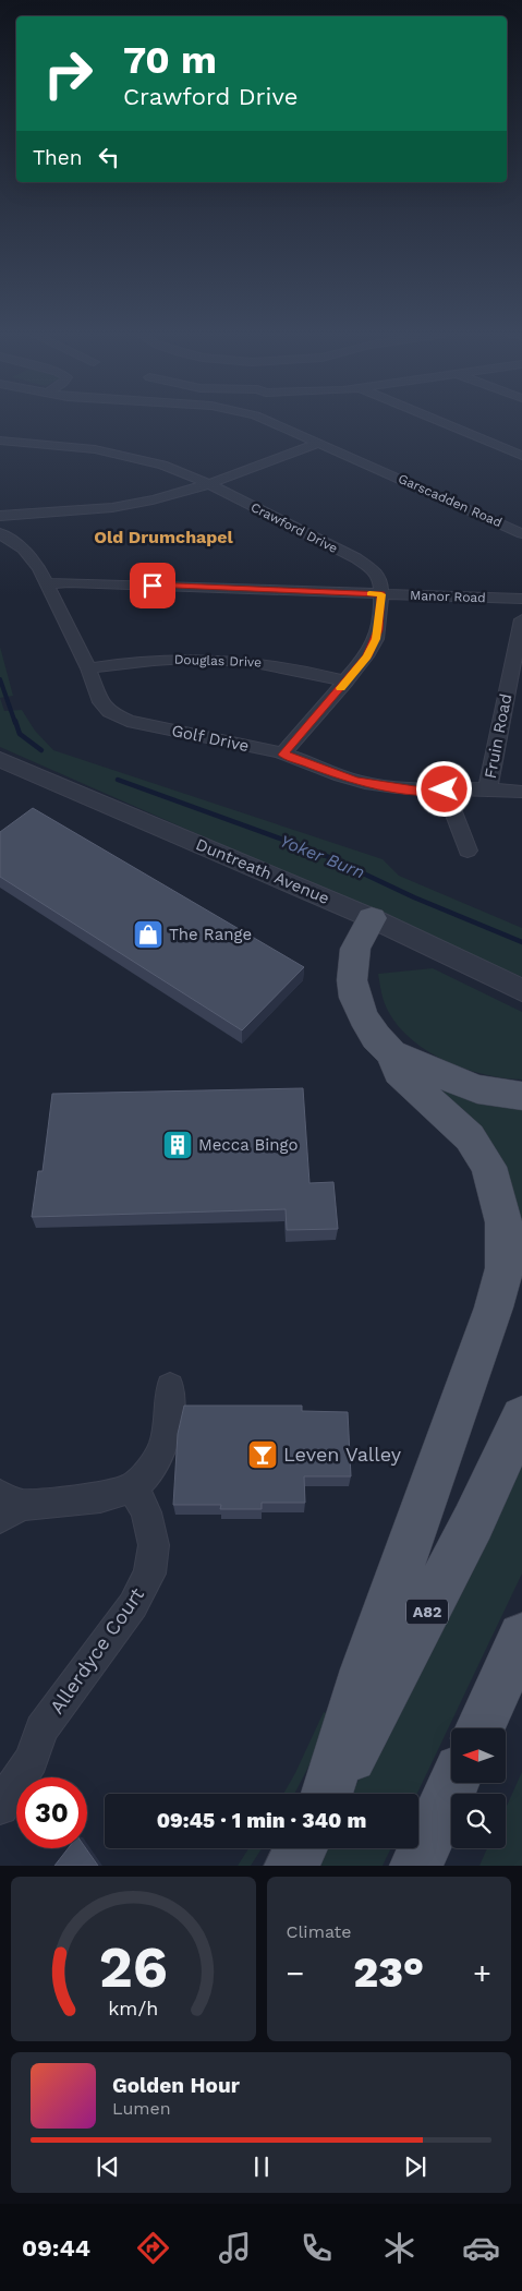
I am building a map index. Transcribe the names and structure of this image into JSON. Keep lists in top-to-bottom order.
{
  "streets": {
    "main road": ["A82"],
    "street": [
      "Garscadden Road",
      "Crawford Drive",
      "Manor Road",
      "Douglas Drive",
      "Fruin Road",
      "Golf Drive",
      "Duntreath Avenue",
      "Allerdyce Court"
    ]
  },
  "crossings": [
    ["Crawford Drive", "Manor Road"],
    ["Crawford Drive", "Douglas Drive"],
    ["Crawford Drive", "Golf Drive"],
    ["Manor Road", "Golf Drive"],
    ["Douglas Drive", "Golf Drive"],
    ["Fruin Road", "Golf Drive"]
  ],
  "districts": ["Old Drumchapel"],
  "water": ["Yoker Burn"],
  "places": {
    "shop": ["The Range"],
    "building": ["Mecca Bingo"],
    "bar": ["Leven Valley"]
  },
  "north": "left",
  "page": {
    "turn": ["70 m", "Crawford Drive"],
    "then": "Then",
    "limit": "30",
    "trip": "09:45 · 1 min · 340 m",
    "tile": "Climate",
    "heat": ["−", "23°", "+"],
    "song": ["Golden Hour", "Lumen"],
    "tabs": "09:44",
    "gauge": ["26", "km/h"]
  }
}
